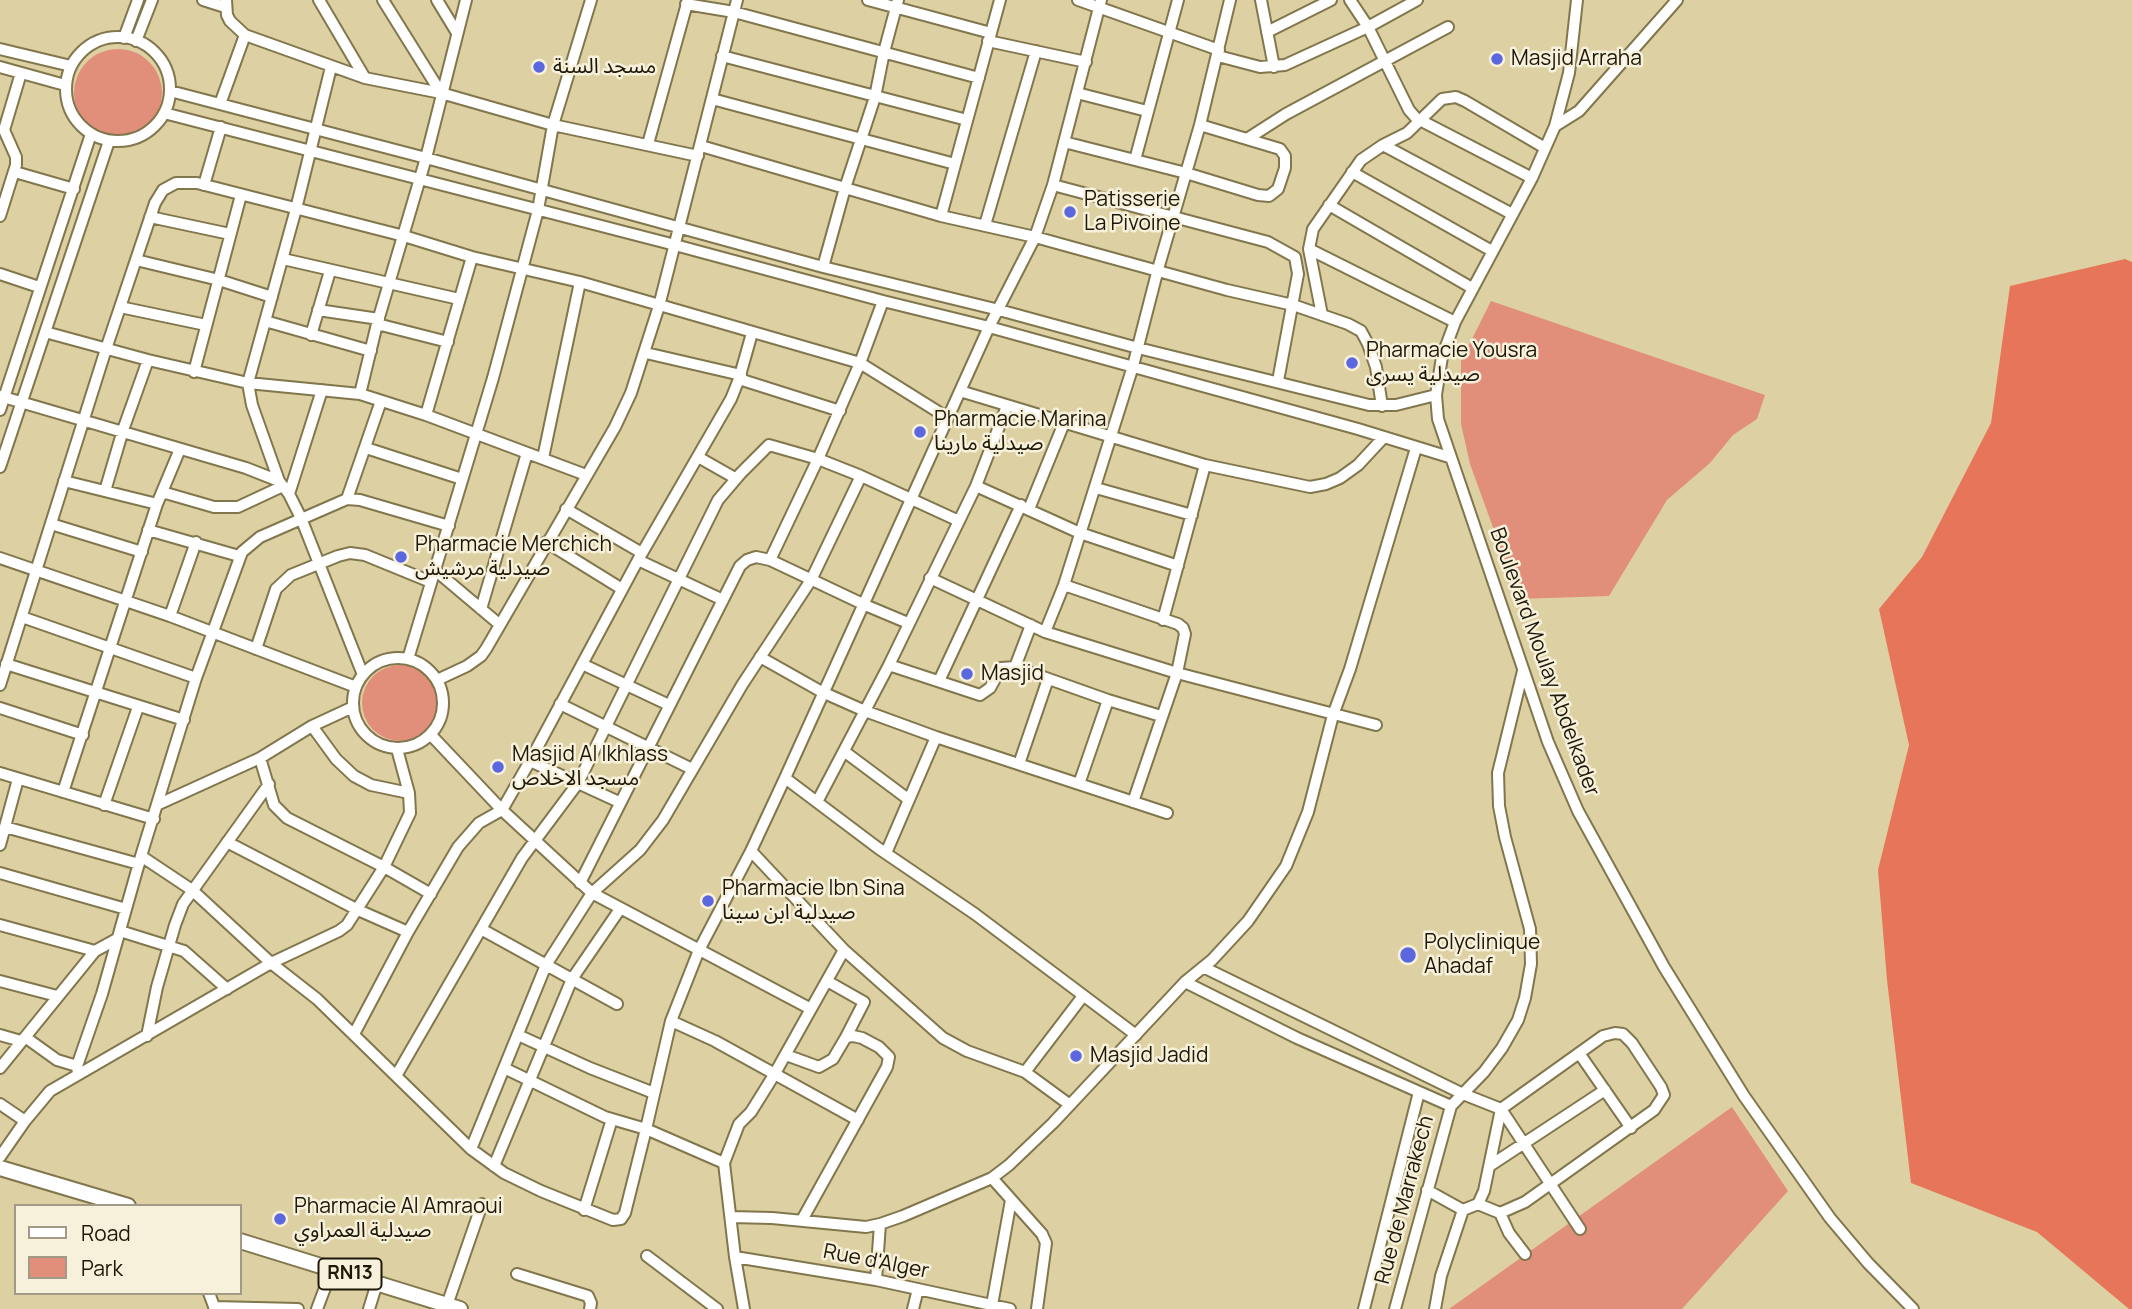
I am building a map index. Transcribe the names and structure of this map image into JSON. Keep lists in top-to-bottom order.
{
  "streets": {
    "main road": ["RN13"],
    "street": ["Boulevard Moulay Abdelkader", "Rue de Marrakech", "Rue d'Alger"]
  },
  "crossings": [
    ["Boulevard Moulay Abdelkader", "Rue de Marrakech"]
  ],
  "places": [
    "Masjid Arraha",
    "مسجد السنة",
    "Patisserie La Pivoine",
    "Pharmacie Yousra صيدلية يسرى",
    "Pharmacie Marina صيدلية مارينا",
    "Pharmacie Merchich صيدلية مرشيش",
    "Masjid",
    "Masjid Al Ikhlass مسجد الاخلاص",
    "Pharmacie Ibn Sina صيدلية ابن سينا",
    "Polyclinique Ahadaf",
    "Masjid Jadid",
    "Pharmacie Al Amraoui صيدلية العمراوي"
  ],
  "legend": ["Road", "Park"]
}
